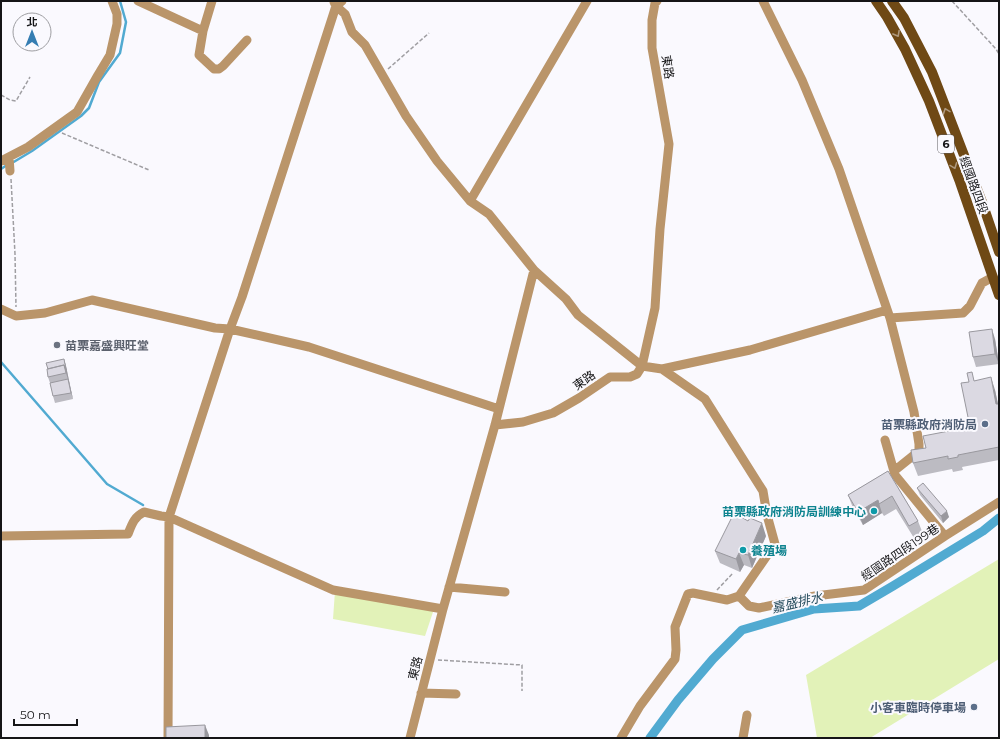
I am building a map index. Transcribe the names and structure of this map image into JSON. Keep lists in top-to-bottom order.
{
  "streets": {
    "main road": ["6", "經國路四段"],
    "street": ["東路", "經國路四段199巷"]
  },
  "water": ["嘉盛排水"],
  "places": [
    "苗栗嘉盛興旺堂",
    "苗栗縣政府消防局",
    "苗栗縣政府消防局訓練中心",
    "養殖場",
    "小客車臨時停車場"
  ],
  "scale_bar": "50 m",
  "north": "top"
}
